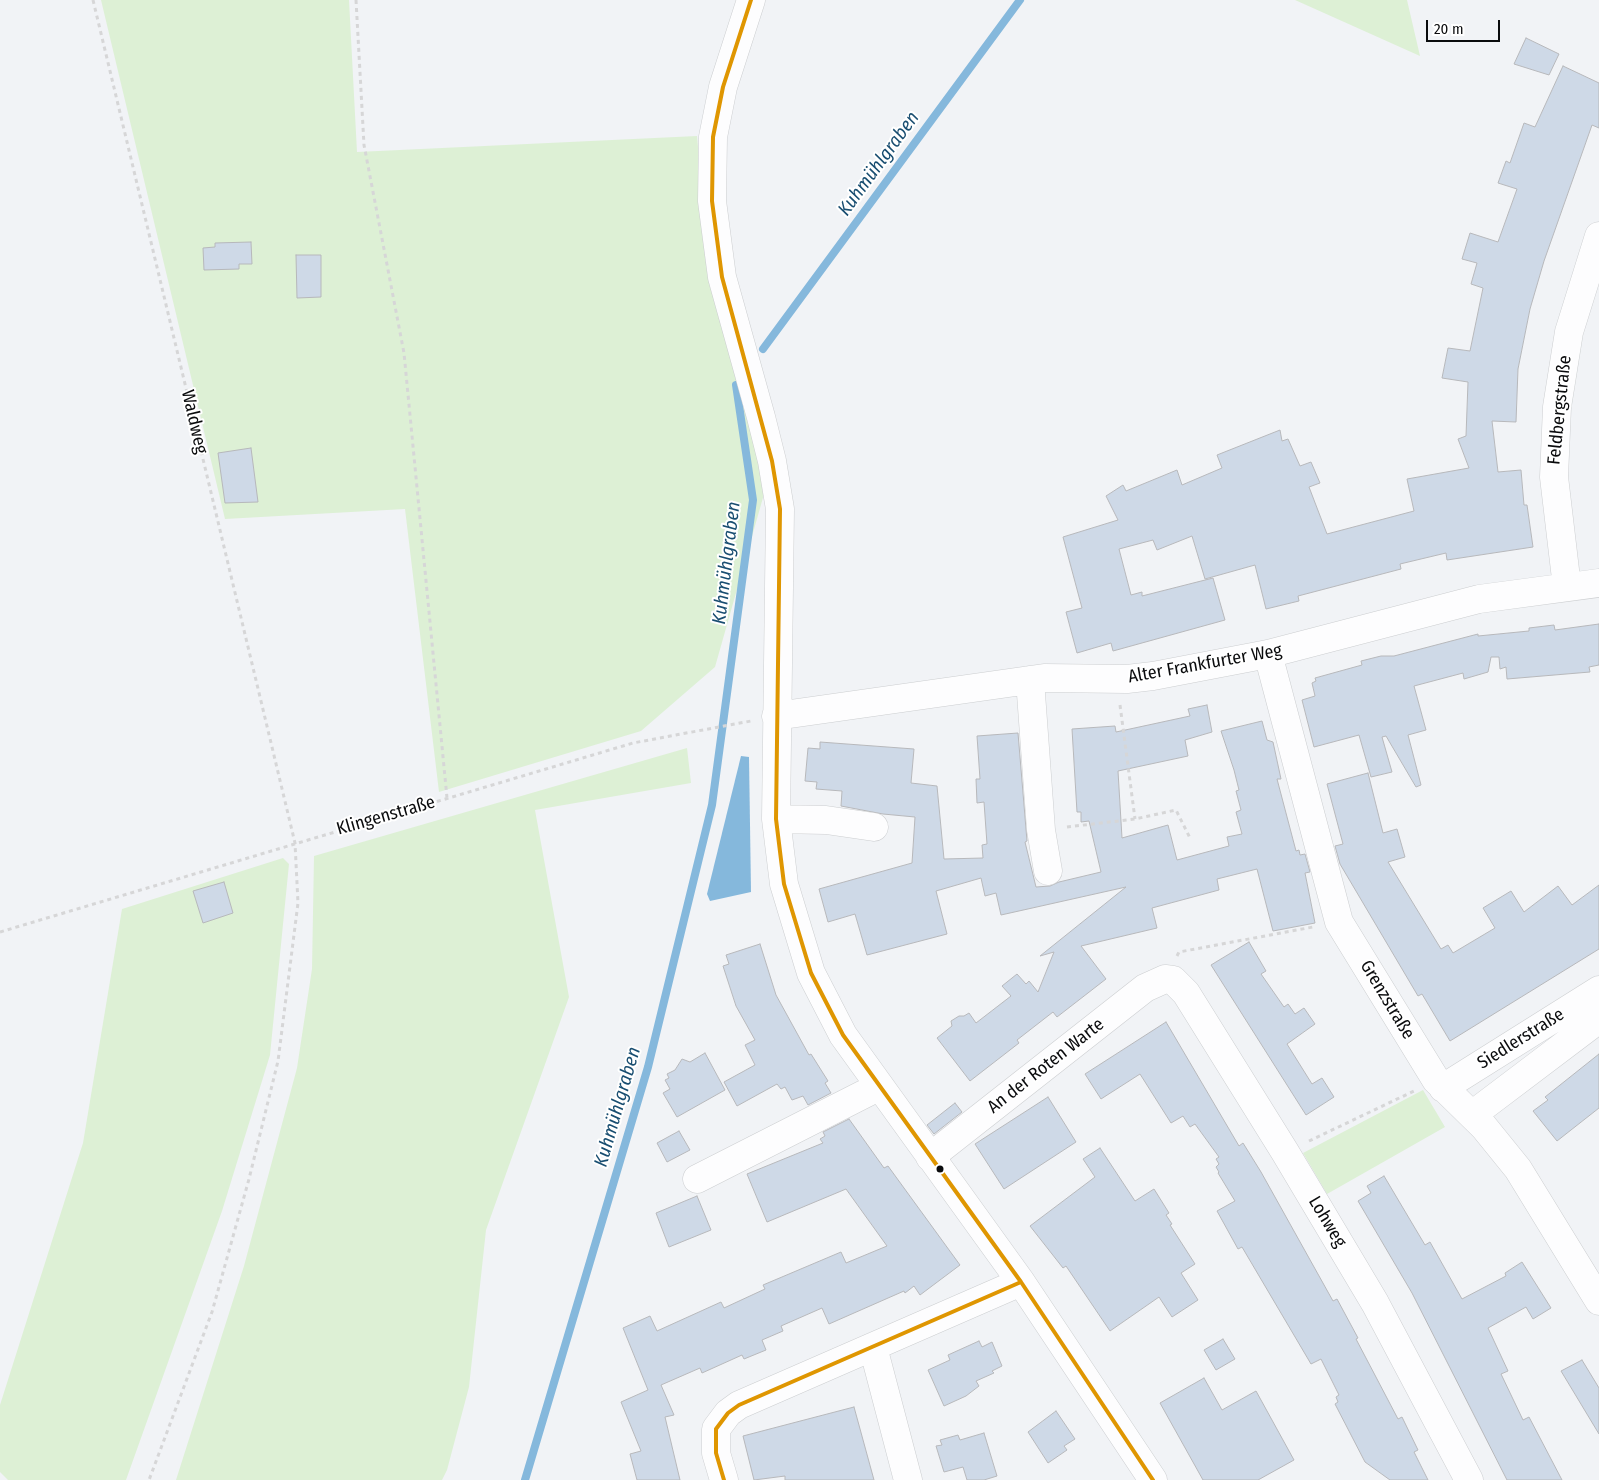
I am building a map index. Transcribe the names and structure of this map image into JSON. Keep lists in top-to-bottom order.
{
  "streets": {
    "street": [
      "Feldbergstraße",
      "Alter Frankfurter Weg",
      "Grenzstraße",
      "Siedlerstraße",
      "An der Roten Warte",
      "Lohweg"
    ],
    "path": ["Waldweg", "Klingenstraße"]
  },
  "crossings": [
    ["Feldbergstraße", "Alter Frankfurter Weg"],
    ["Waldweg", "Klingenstraße"],
    ["Alter Frankfurter Weg", "Klingenstraße"],
    ["Alter Frankfurter Weg", "Grenzstraße"],
    ["Grenzstraße", "Siedlerstraße"],
    ["An der Roten Warte", "Lohweg"]
  ],
  "water": ["Kuhmühlgraben"],
  "scale_bar": "20 m"
}
